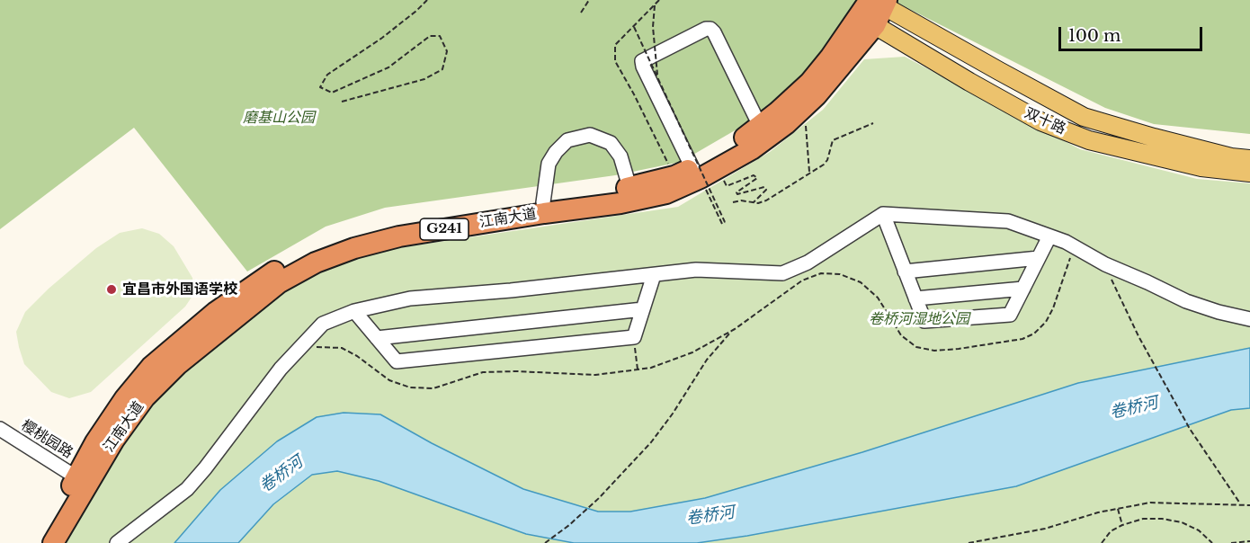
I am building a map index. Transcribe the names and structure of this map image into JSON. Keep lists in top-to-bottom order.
{
  "streets": {
    "highway": ["江南大道", "G241"],
    "main road": ["双十路"],
    "street": ["樱桃园路"]
  },
  "crossings": [
    ["双十路", "江南大道"],
    ["江南大道", "樱桃园路"]
  ],
  "water": ["卷桥河"],
  "parks": ["磨基山公园", "卷桥河湿地公园"],
  "places": ["宜昌市外国语学校"],
  "scale_bar": "100 m"
}
